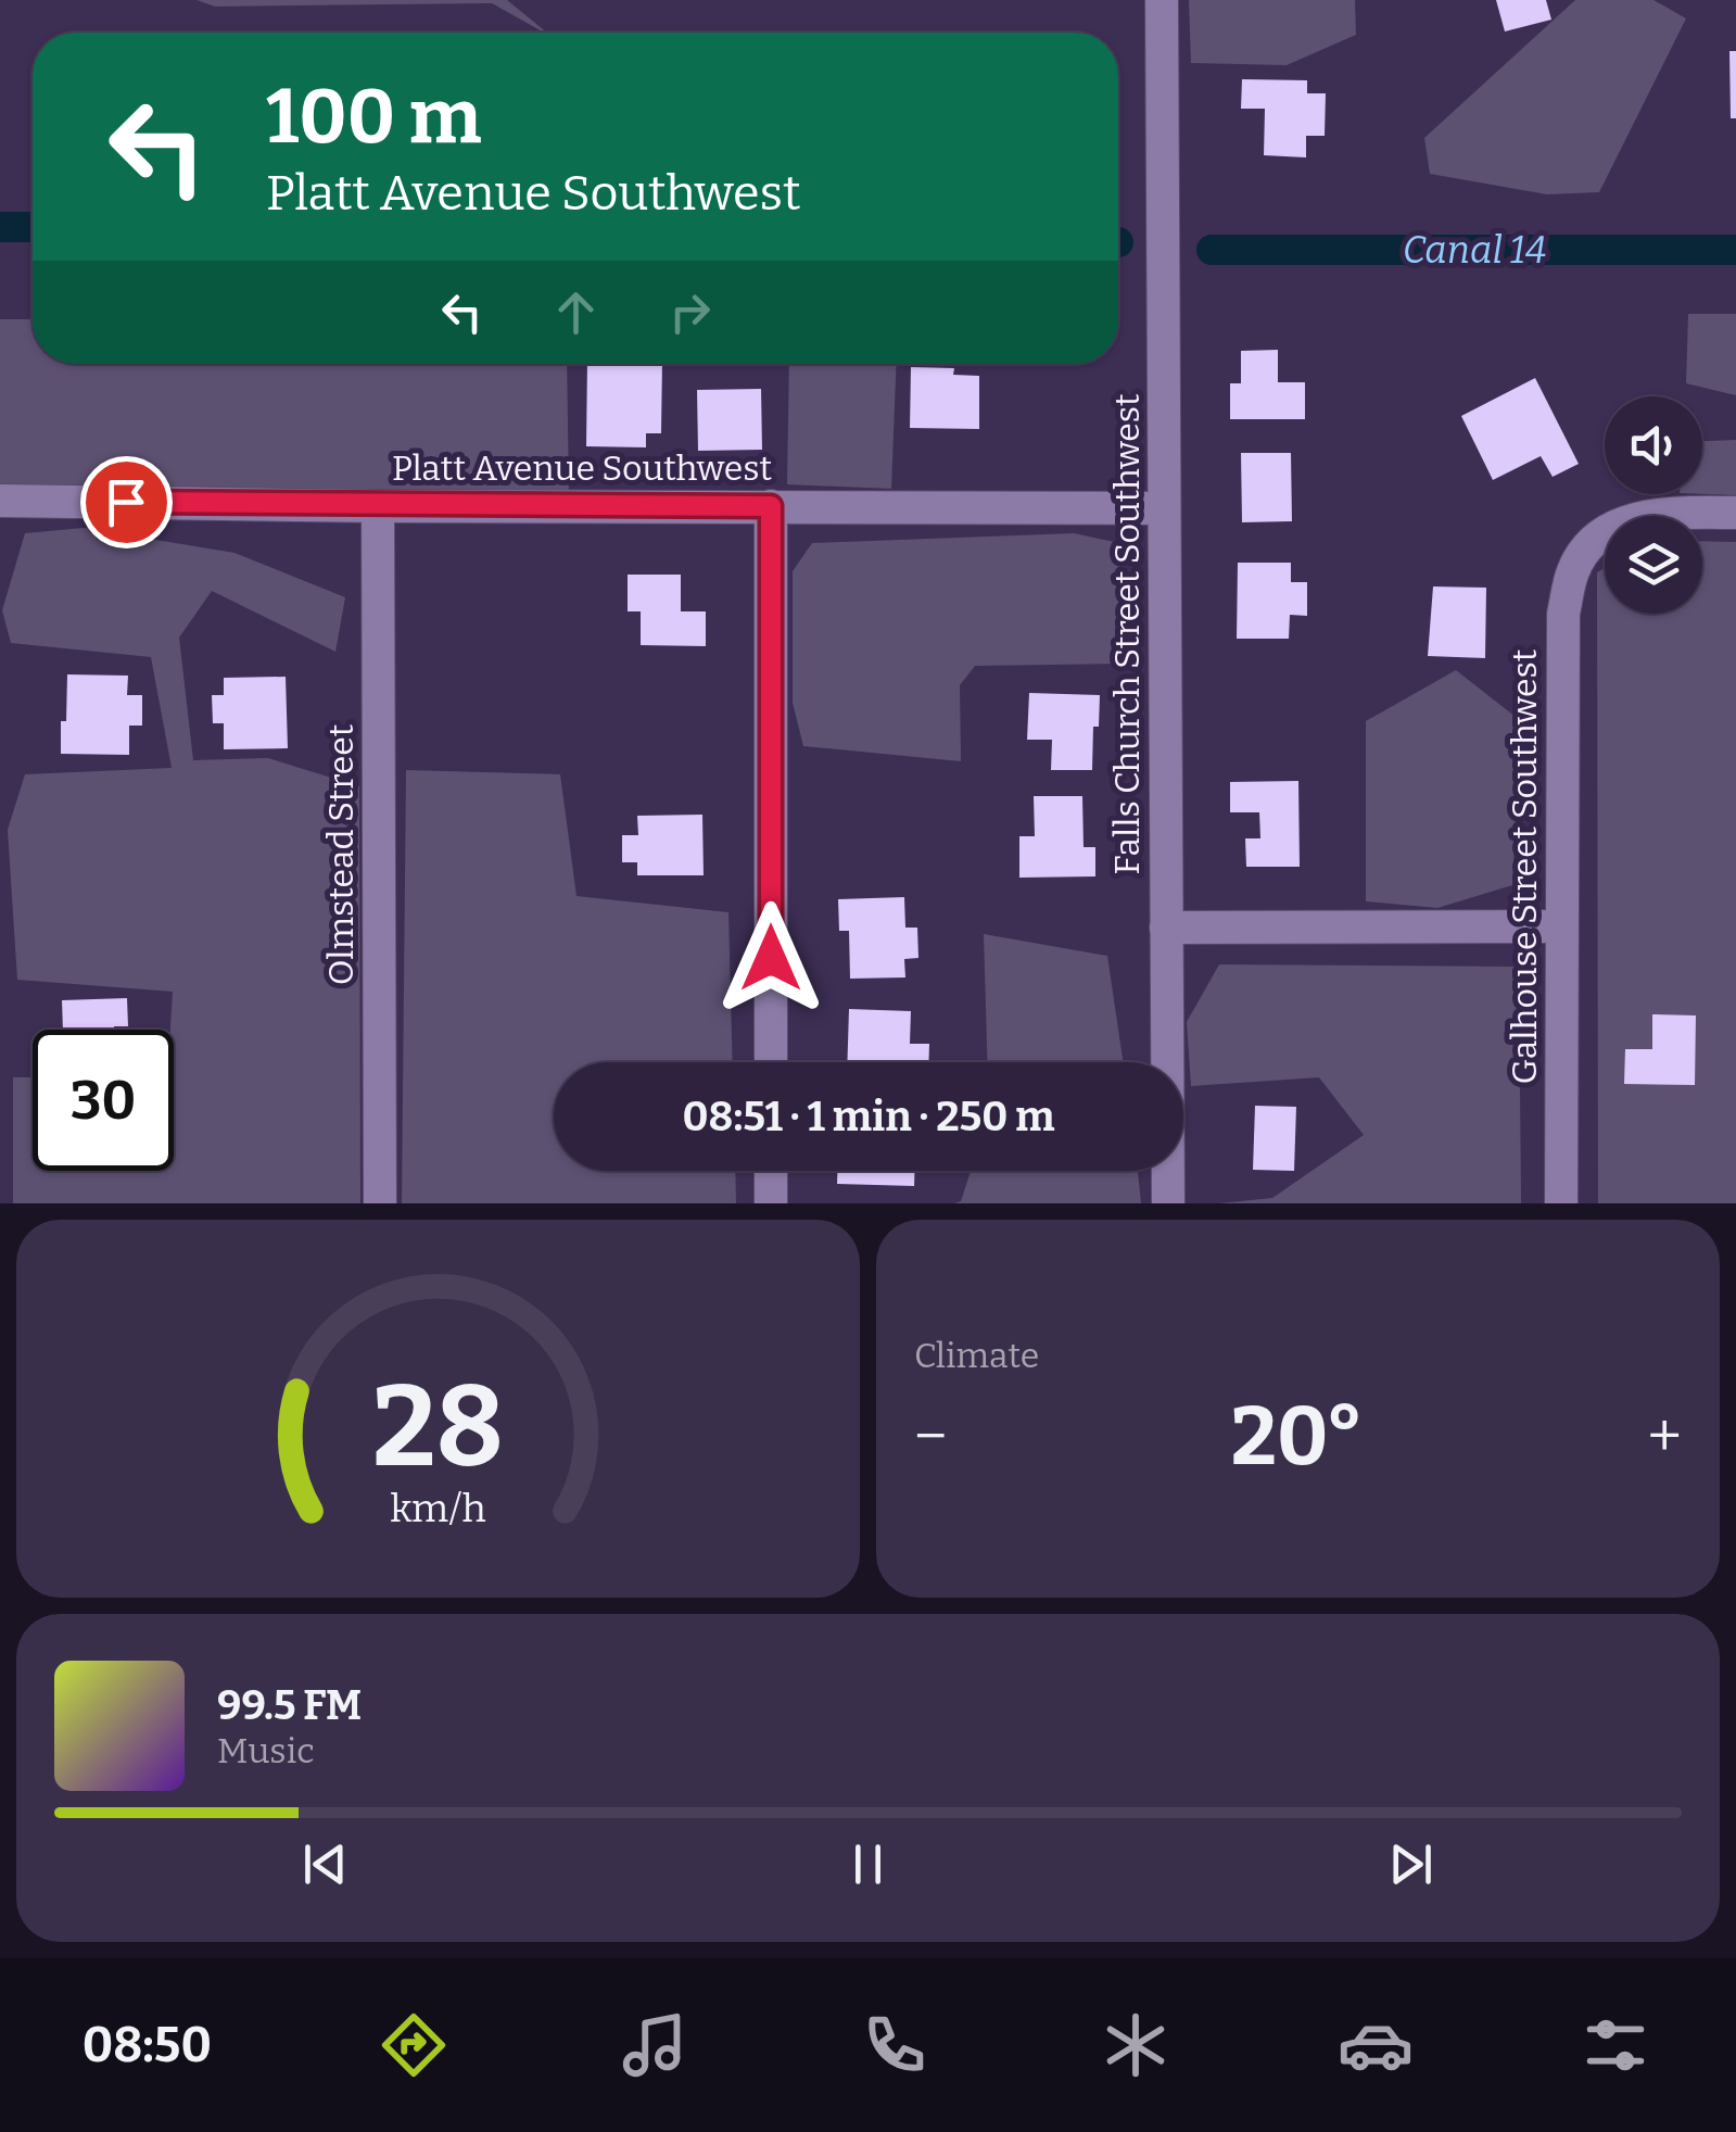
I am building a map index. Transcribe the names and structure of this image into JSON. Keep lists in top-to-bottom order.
{
  "streets": {
    "street": [
      "Platt Avenue Southwest",
      "Falls Church Street Southwest",
      "Olmstead Street",
      "Galhouse Street Southwest"
    ]
  },
  "crossings": [
    ["Platt Avenue Southwest", "Falls Church Street Southwest"],
    ["Platt Avenue Southwest", "Olmstead Street"]
  ],
  "water": ["Canal 14"],
  "page": {
    "turn": ["100 m", "Platt Avenue Southwest"],
    "limit": "30",
    "trip": "08:51 · 1 min · 250 m",
    "tile": "Climate",
    "heat": ["−", "20°", "+"],
    "song": ["99.5 FM", "Music"],
    "tabs": "08:50",
    "gauge": ["28", "km/h"]
  }
}
